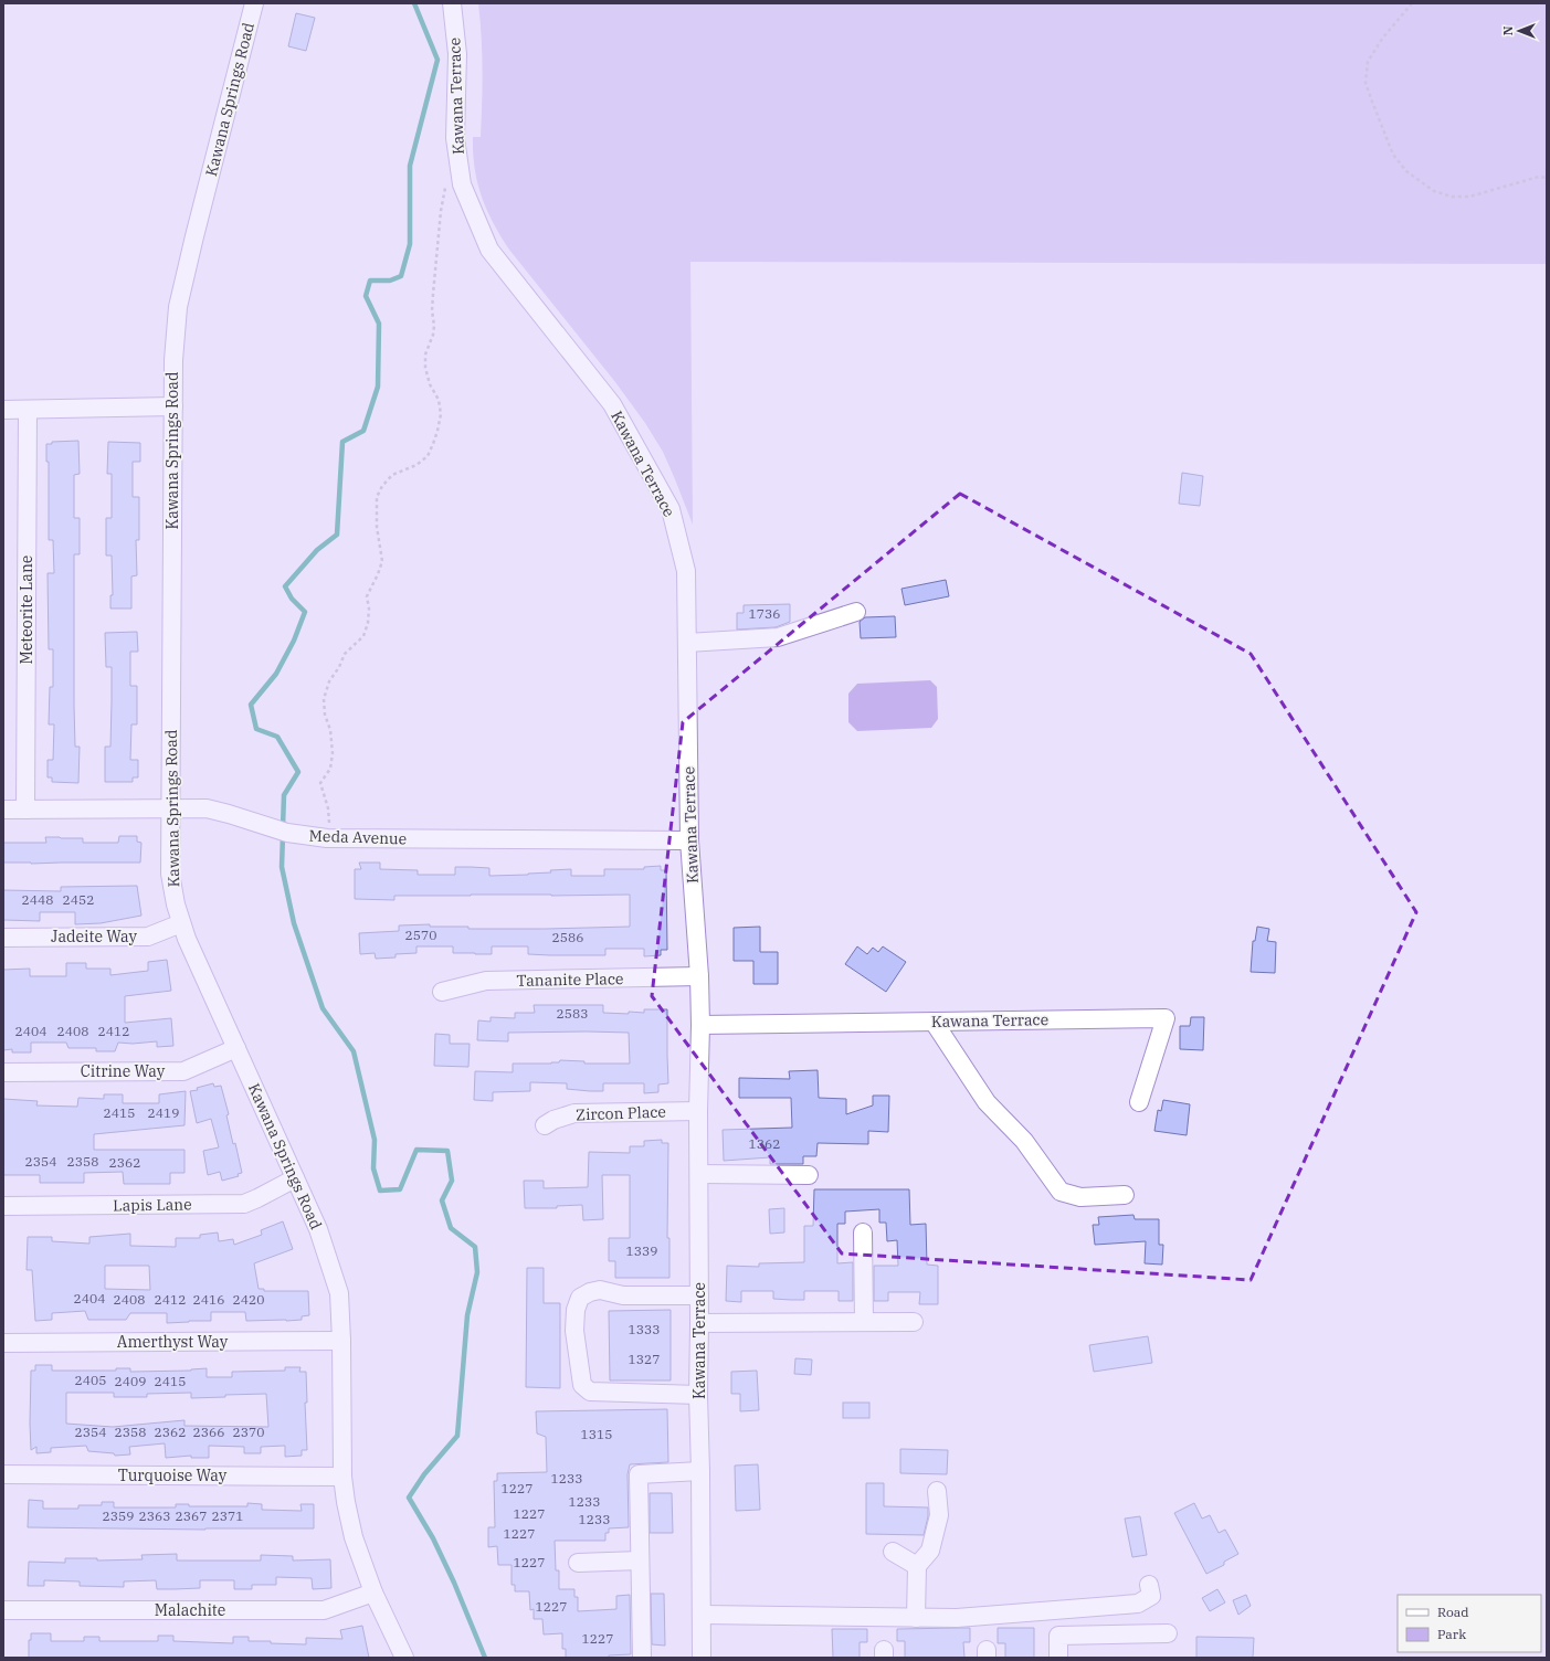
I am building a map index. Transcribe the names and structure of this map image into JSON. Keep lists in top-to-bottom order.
{
  "streets": {
    "street": [
      "Kawana Terrace",
      "Kawana Springs Road",
      "Meteorite Lane",
      "Meda Avenue",
      "Jadeite Way",
      "Tananite Place",
      "Citrine Way",
      "Zircon Place",
      "Lapis Lane",
      "Amerthyst Way",
      "Turquoise Way",
      "Malachite"
    ]
  },
  "crossings": [
    ["Kawana Terrace", "Meda Avenue"],
    ["Kawana Terrace", "Tananite Place"],
    ["Kawana Terrace", "Zircon Place"],
    ["Kawana Springs Road", "Meda Avenue"],
    ["Kawana Springs Road", "Jadeite Way"],
    ["Kawana Springs Road", "Citrine Way"],
    ["Kawana Springs Road", "Lapis Lane"],
    ["Kawana Springs Road", "Amerthyst Way"],
    ["Kawana Springs Road", "Turquoise Way"],
    ["Kawana Springs Road", "Malachite"],
    ["Meteorite Lane", "Meda Avenue"]
  ],
  "house_numbers": [
    "1736",
    "2448",
    "2452",
    "2570",
    "2586",
    "2583",
    "2404",
    "2408",
    "2412",
    "2415",
    "2419",
    "1362",
    "2354",
    "2358",
    "2362",
    "1339",
    "2404",
    "2408",
    "2412",
    "2416",
    "2420",
    "1333",
    "1327",
    "2405",
    "2409",
    "2415",
    "2354",
    "2358",
    "2362",
    "2366",
    "2370",
    "1315",
    "1233",
    "1227",
    "1233",
    "1227",
    "2359",
    "2363",
    "2367",
    "2371",
    "1233",
    "1227",
    "1227",
    "1227",
    "1227"
  ],
  "legend": ["Road", "Park"],
  "north": "left"
}
